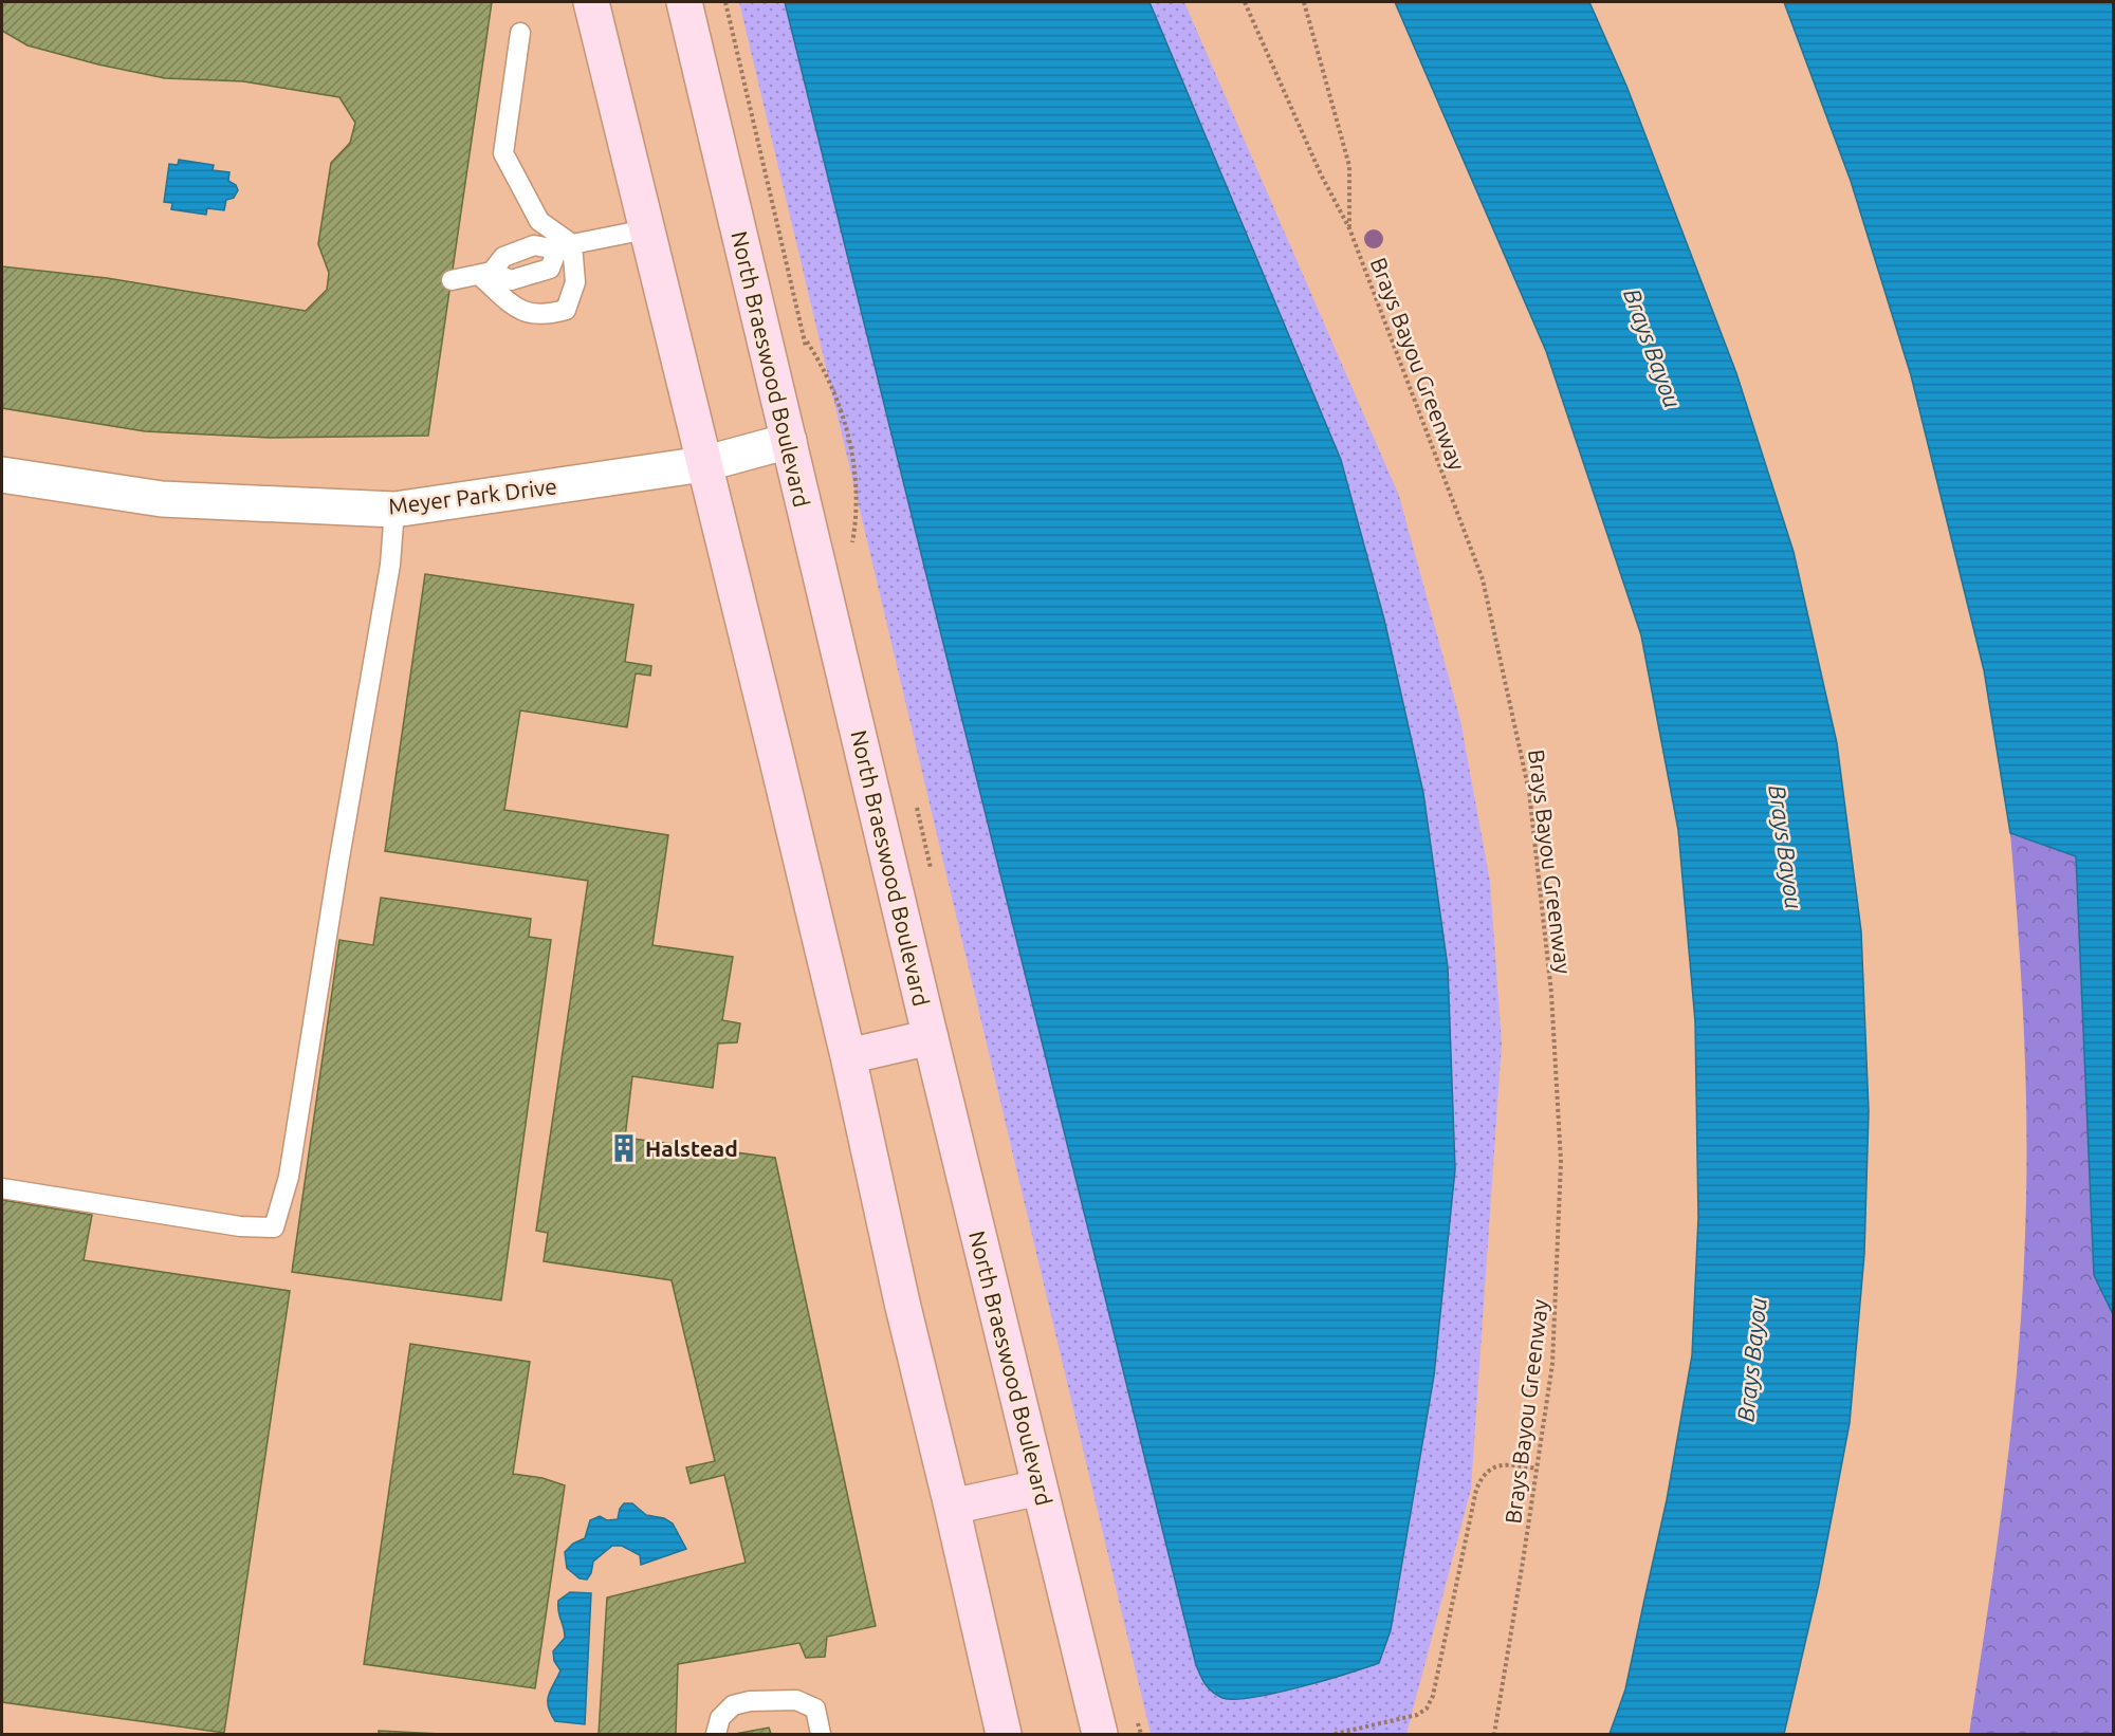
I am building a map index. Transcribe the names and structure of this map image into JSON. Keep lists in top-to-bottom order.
{
  "streets": {
    "main road": ["North Braeswood Boulevard"],
    "street": ["Meyer Park Drive"],
    "path": ["Brays Bayou Greenway"]
  },
  "crossings": [
    ["North Braeswood Boulevard", "Meyer Park Drive"]
  ],
  "water": ["Brays Bayou"],
  "places": {
    "building": ["Halstead"]
  }
}
